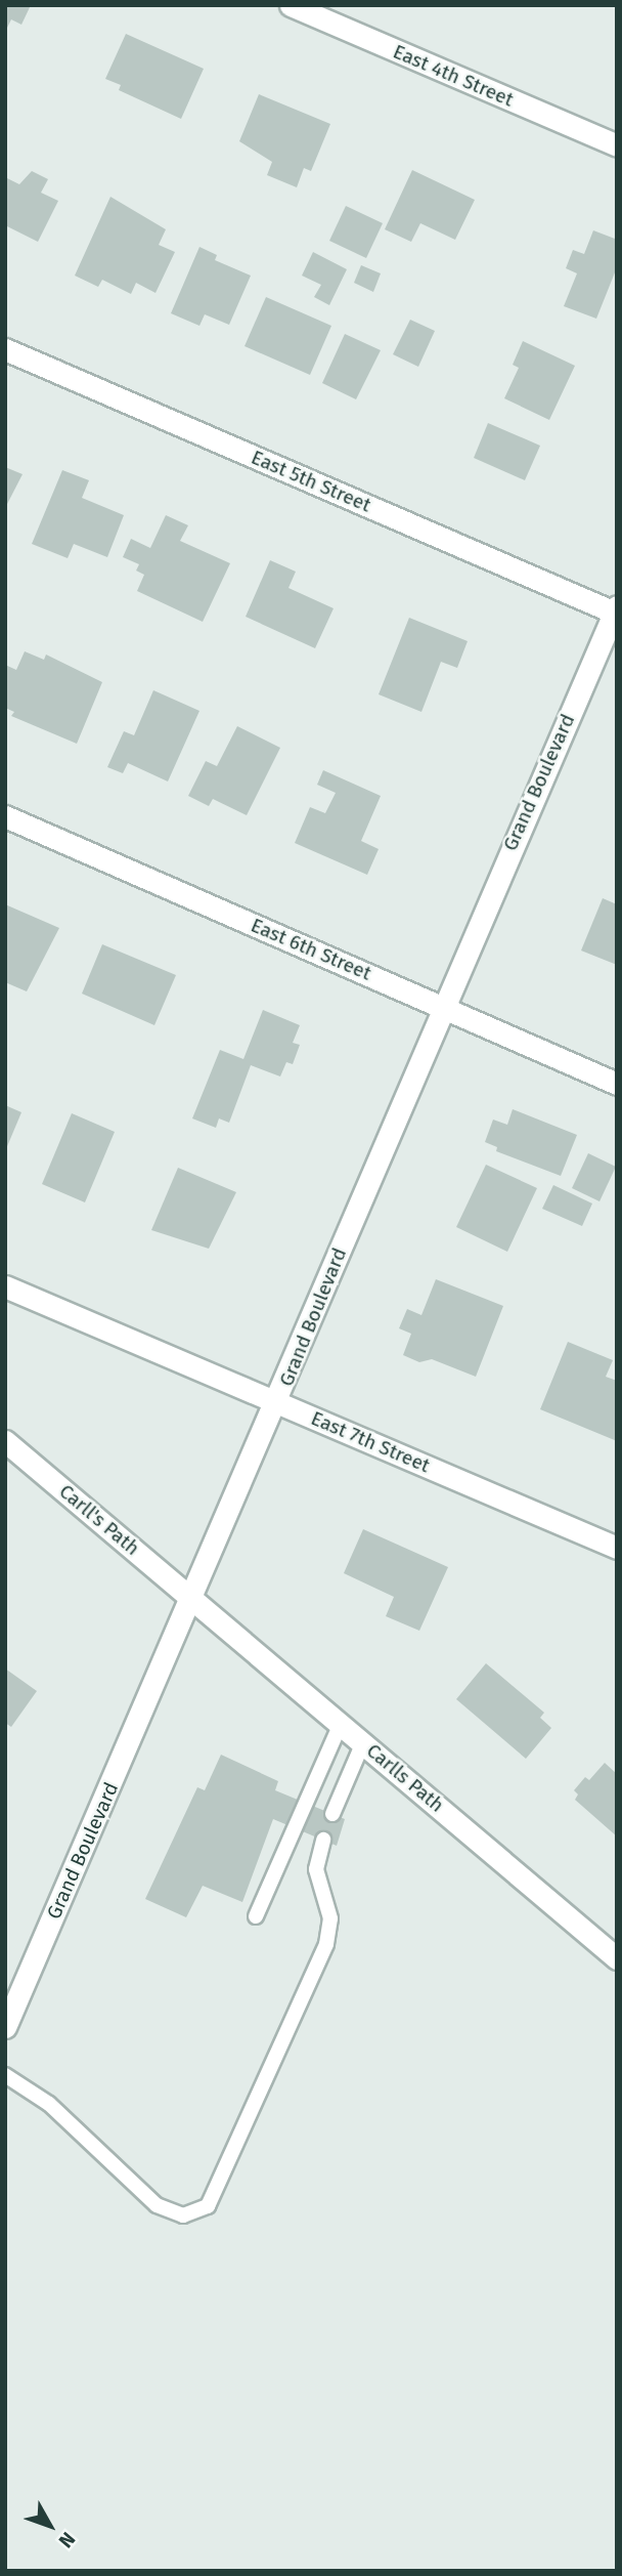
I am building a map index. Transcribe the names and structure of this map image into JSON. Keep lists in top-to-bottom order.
{
  "streets": {
    "street": [
      "East 4th Street",
      "East 5th Street",
      "Grand Boulevard",
      "East 6th Street",
      "East 7th Street",
      "Carll's Path",
      "Carlls Path"
    ]
  },
  "crossings": [
    ["East 5th Street", "Grand Boulevard"],
    ["Grand Boulevard", "East 6th Street"],
    ["Grand Boulevard", "East 7th Street"],
    ["Grand Boulevard", "Carll's Path"],
    ["Grand Boulevard", "Carlls Path"],
    ["Carll's Path", "Carlls Path"]
  ],
  "north": "bottom right"
}
